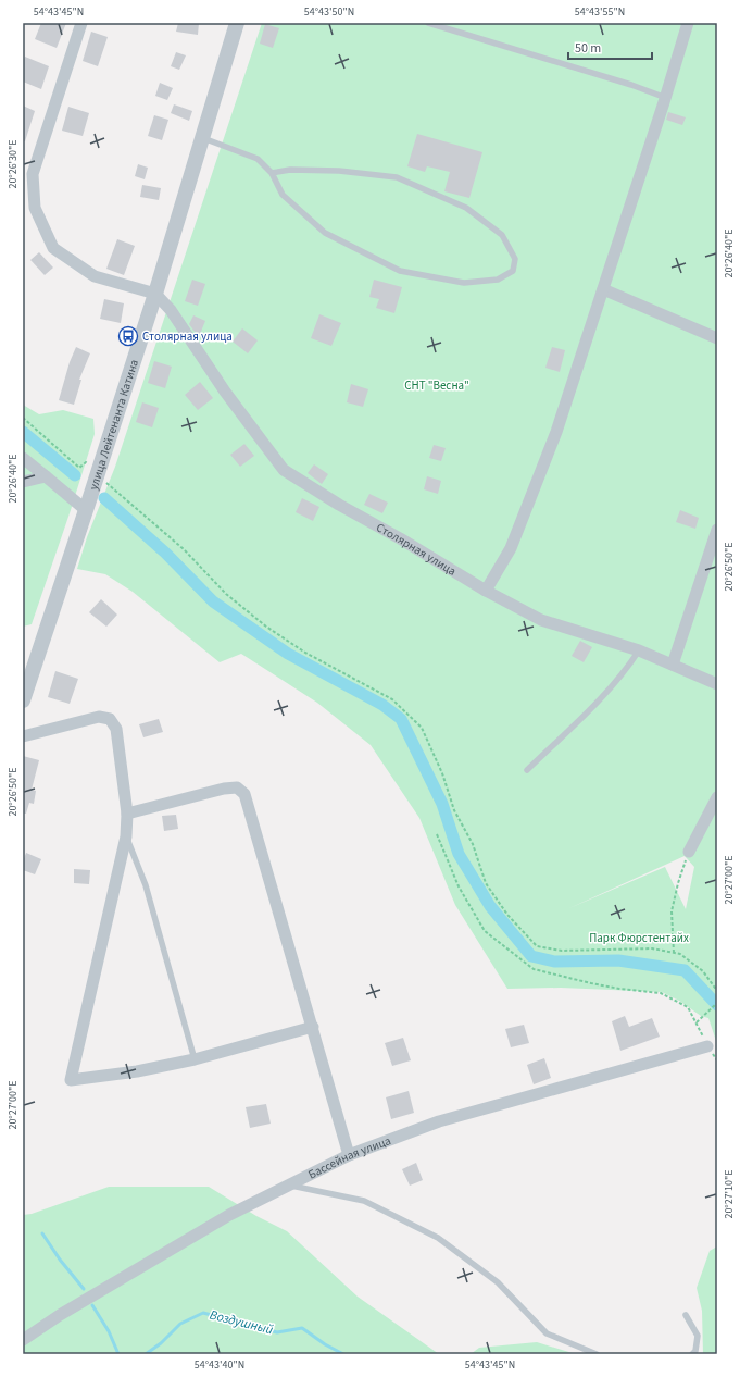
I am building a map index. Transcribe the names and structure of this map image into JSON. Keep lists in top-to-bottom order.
{
  "streets": {
    "street": ["улица Лейтенанта Катина", "Столярная улица", "Бассейная улица"]
  },
  "crossings": [
    ["улица Лейтенанта Катина", "Столярная улица"]
  ],
  "water": ["Воздушный"],
  "parks": ["СНТ \"Весна\"", "Парк Фюрстентайх"],
  "places": {
    "bus stop": ["Столярная улица"]
  },
  "scale_bar": "50 m",
  "coordinates": [
    "54°43'45\"N",
    "54°43'50\"N",
    "54°43'55\"N",
    "20°26'30\"E",
    "20°26'40\"E",
    "20°26'50\"E",
    "20°27'00\"E",
    "20°27'10\"E",
    "54°43'40\"N"
  ]
}
